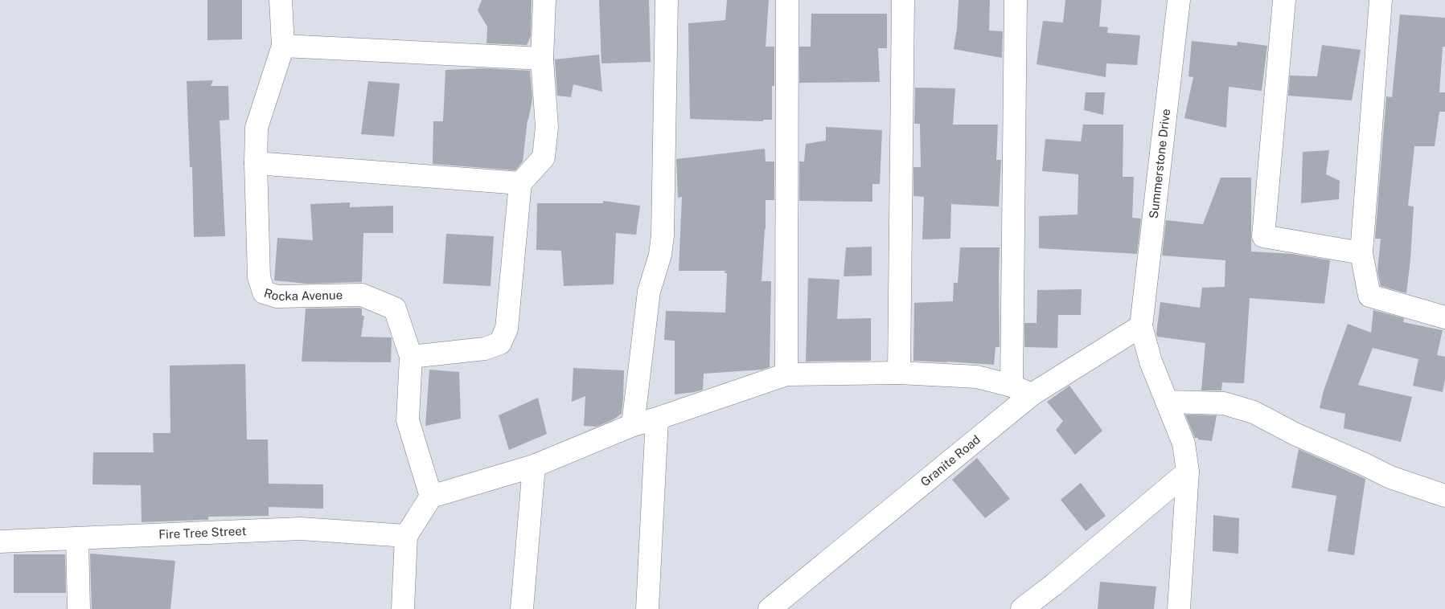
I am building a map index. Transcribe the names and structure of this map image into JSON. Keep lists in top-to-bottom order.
{
  "streets": {
    "street": [
      "Summerstone Drive",
      "Rocka Avenue",
      "Granite Road",
      "Fire Tree Street"
    ]
  },
  "crossings": [
    ["Summerstone Drive", "Granite Road"]
  ]
}
